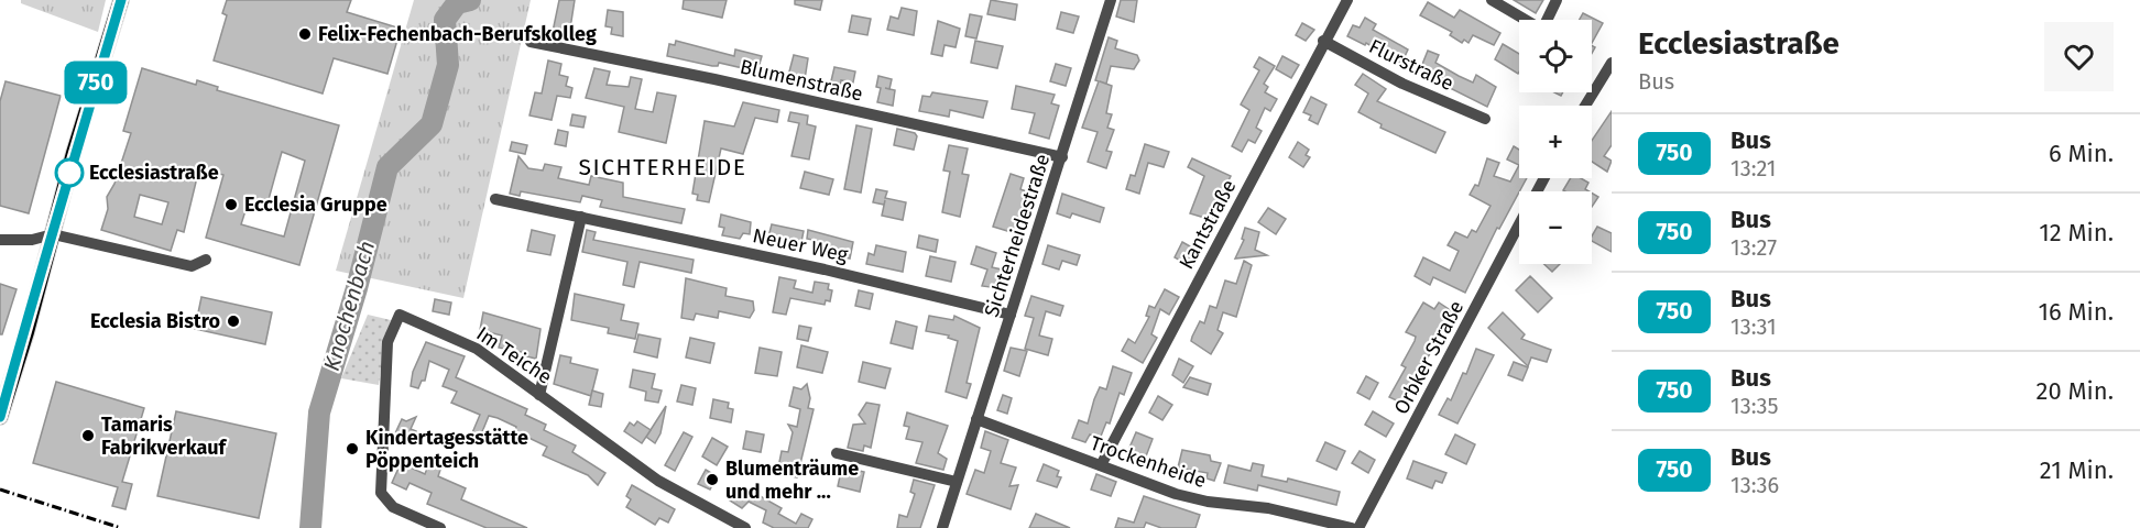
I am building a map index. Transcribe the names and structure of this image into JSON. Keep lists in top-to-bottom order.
{
  "streets": {
    "street": [
      "Flurstraße",
      "Blumenstraße",
      "Kantstraße",
      "Sichterheidestraße",
      "Neuer Weg",
      "Im Teiche",
      "Orbker Straße",
      "Trockenheide"
    ]
  },
  "crossings": [
    ["Flurstraße", "Kantstraße"],
    ["Blumenstraße", "Sichterheidestraße"],
    ["Kantstraße", "Trockenheide"],
    ["Sichterheidestraße", "Neuer Weg"],
    ["Sichterheidestraße", "Trockenheide"]
  ],
  "districts": ["SICHTERHEIDE"],
  "water": ["Knochenbach"],
  "places": [
    "Felix-Fechenbach-Berufskolleg",
    "Ecclesiastraße",
    "Ecclesia Gruppe",
    "Ecclesia Bistro",
    "Tamaris Fabrikverkauf",
    "Kindertagesstätte Pöppenteich",
    "Blumenträume und mehr ..."
  ],
  "lines": ["bus line 750"],
  "page": {
    "on_map": "750",
    "heading": ["Ecclesiastraße", "Bus"],
    "map_buttons": ["+", "−"],
    "list": [
      {
        "mark": "750",
        "name": "Bus",
        "note": "13:21",
        "value": "6 Min."
      },
      {
        "mark": "750",
        "name": "Bus",
        "note": "13:27",
        "value": "12 Min."
      },
      {
        "mark": "750",
        "name": "Bus",
        "note": "13:31",
        "value": "16 Min."
      },
      {
        "mark": "750",
        "name": "Bus",
        "note": "13:35",
        "value": "20 Min."
      },
      {
        "mark": "750",
        "name": "Bus",
        "note": "13:36",
        "value": "21 Min."
      }
    ]
  }
}
